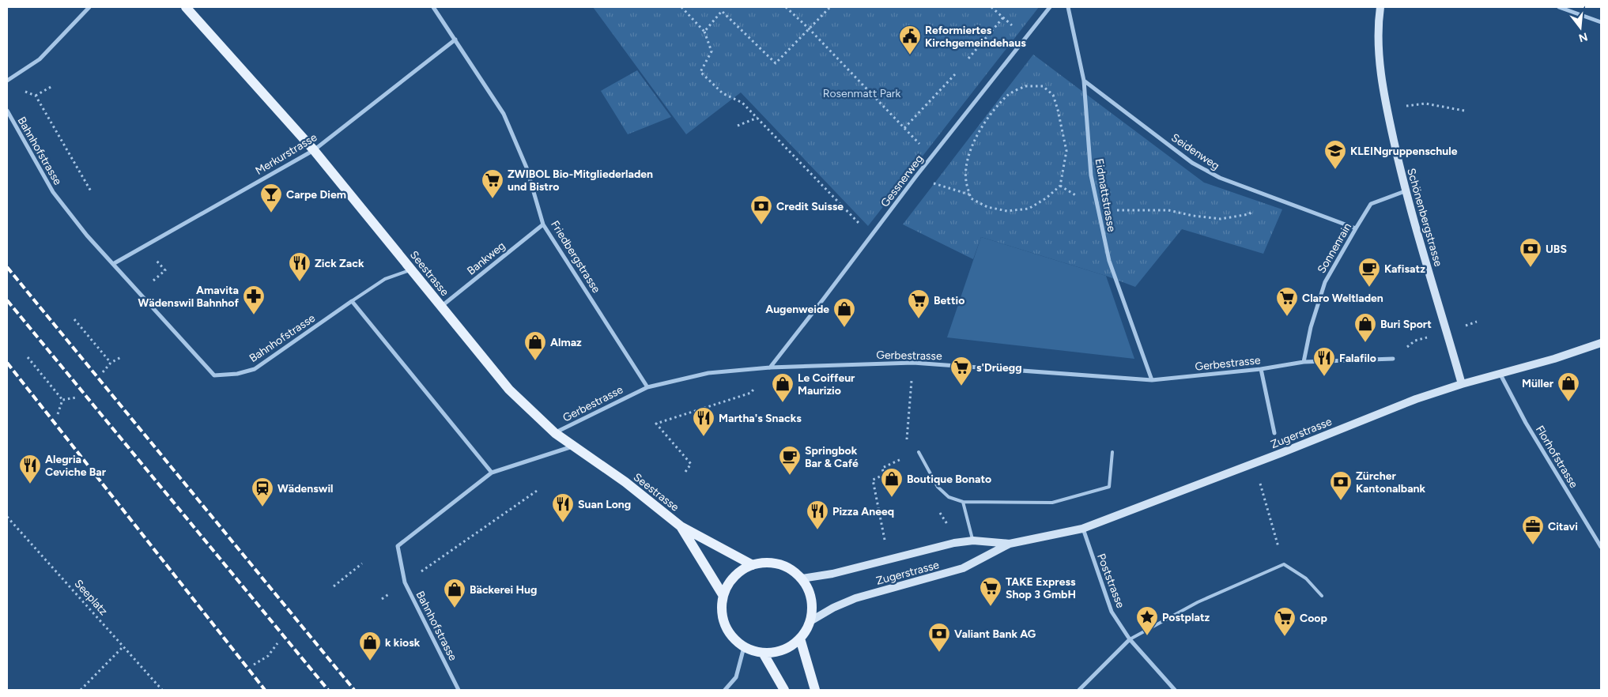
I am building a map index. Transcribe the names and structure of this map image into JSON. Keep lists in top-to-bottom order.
{
  "streets": {
    "main road": ["Schönenbergstrasse", "Seestrasse", "Zugerstrasse"],
    "street": [
      "Bahnhofstrasse",
      "Seidenweg",
      "Merkurstrasse",
      "Gessnerweg",
      "Eidmattstrasse",
      "Sonnenrain",
      "Friedbergstrasse",
      "Bankweg",
      "Gerbestrasse",
      "Florhofstrasse",
      "Poststrasse"
    ],
    "path": ["Seeplatz"]
  },
  "crossings": [
    ["Bahnhofstrasse", "Merkurstrasse"],
    ["Bahnhofstrasse", "Seestrasse"],
    ["Seidenweg", "Eidmattstrasse"],
    ["Seidenweg", "Sonnenrain"],
    ["Merkurstrasse", "Friedbergstrasse"],
    ["Merkurstrasse", "Seestrasse"],
    ["Gessnerweg", "Gerbestrasse"],
    ["Eidmattstrasse", "Gerbestrasse"],
    ["Schönenbergstrasse", "Sonnenrain"],
    ["Schönenbergstrasse", "Zugerstrasse"],
    ["Sonnenrain", "Gerbestrasse"],
    ["Friedbergstrasse", "Bankweg"],
    ["Friedbergstrasse", "Gerbestrasse"],
    ["Bankweg", "Seestrasse"],
    ["Seestrasse", "Gerbestrasse"],
    ["Seestrasse", "Zugerstrasse"],
    ["Zugerstrasse", "Florhofstrasse"],
    ["Zugerstrasse", "Poststrasse"]
  ],
  "parks": ["Rosenmatt Park"],
  "places": {
    "public building": ["Reformiertes Kirchgemeindehaus"],
    "school or university": ["KLEINgruppenschule"],
    "supermarket": [
      "ZWIBOL Bio-Mitgliederladen und Bistro",
      "Claro Weltladen",
      "Bettio",
      "s'Drüegg",
      "TAKE Express Shop 3 GmbH",
      "Coop"
    ],
    "bar": ["Carpe Diem"],
    "bank": [
      "Credit Suisse",
      "UBS",
      "Zürcher Kantonalbank",
      "Valiant Bank AG"
    ],
    "restaurant": [
      "Zick Zack",
      "Falafilo",
      "Martha's Snacks",
      "Alegria Ceviche Bar",
      "Suan Long",
      "Pizza Aneeq"
    ],
    "cafe": ["Kafisatz", "Springbok Bar & Café"],
    "pharmacy": ["Amavita Wädenswil Bahnhof"],
    "shop": [
      "Augenweide",
      "Buri Sport",
      "Almaz",
      "Müller",
      "Le Coiffeur Maurizio",
      "Boutique Bonato",
      "Bäckerei Hug",
      "k kiosk"
    ],
    "station": ["Wädenswil"],
    "office": ["Citavi"],
    "place": ["Postplatz"]
  },
  "north": "bottom"
}
